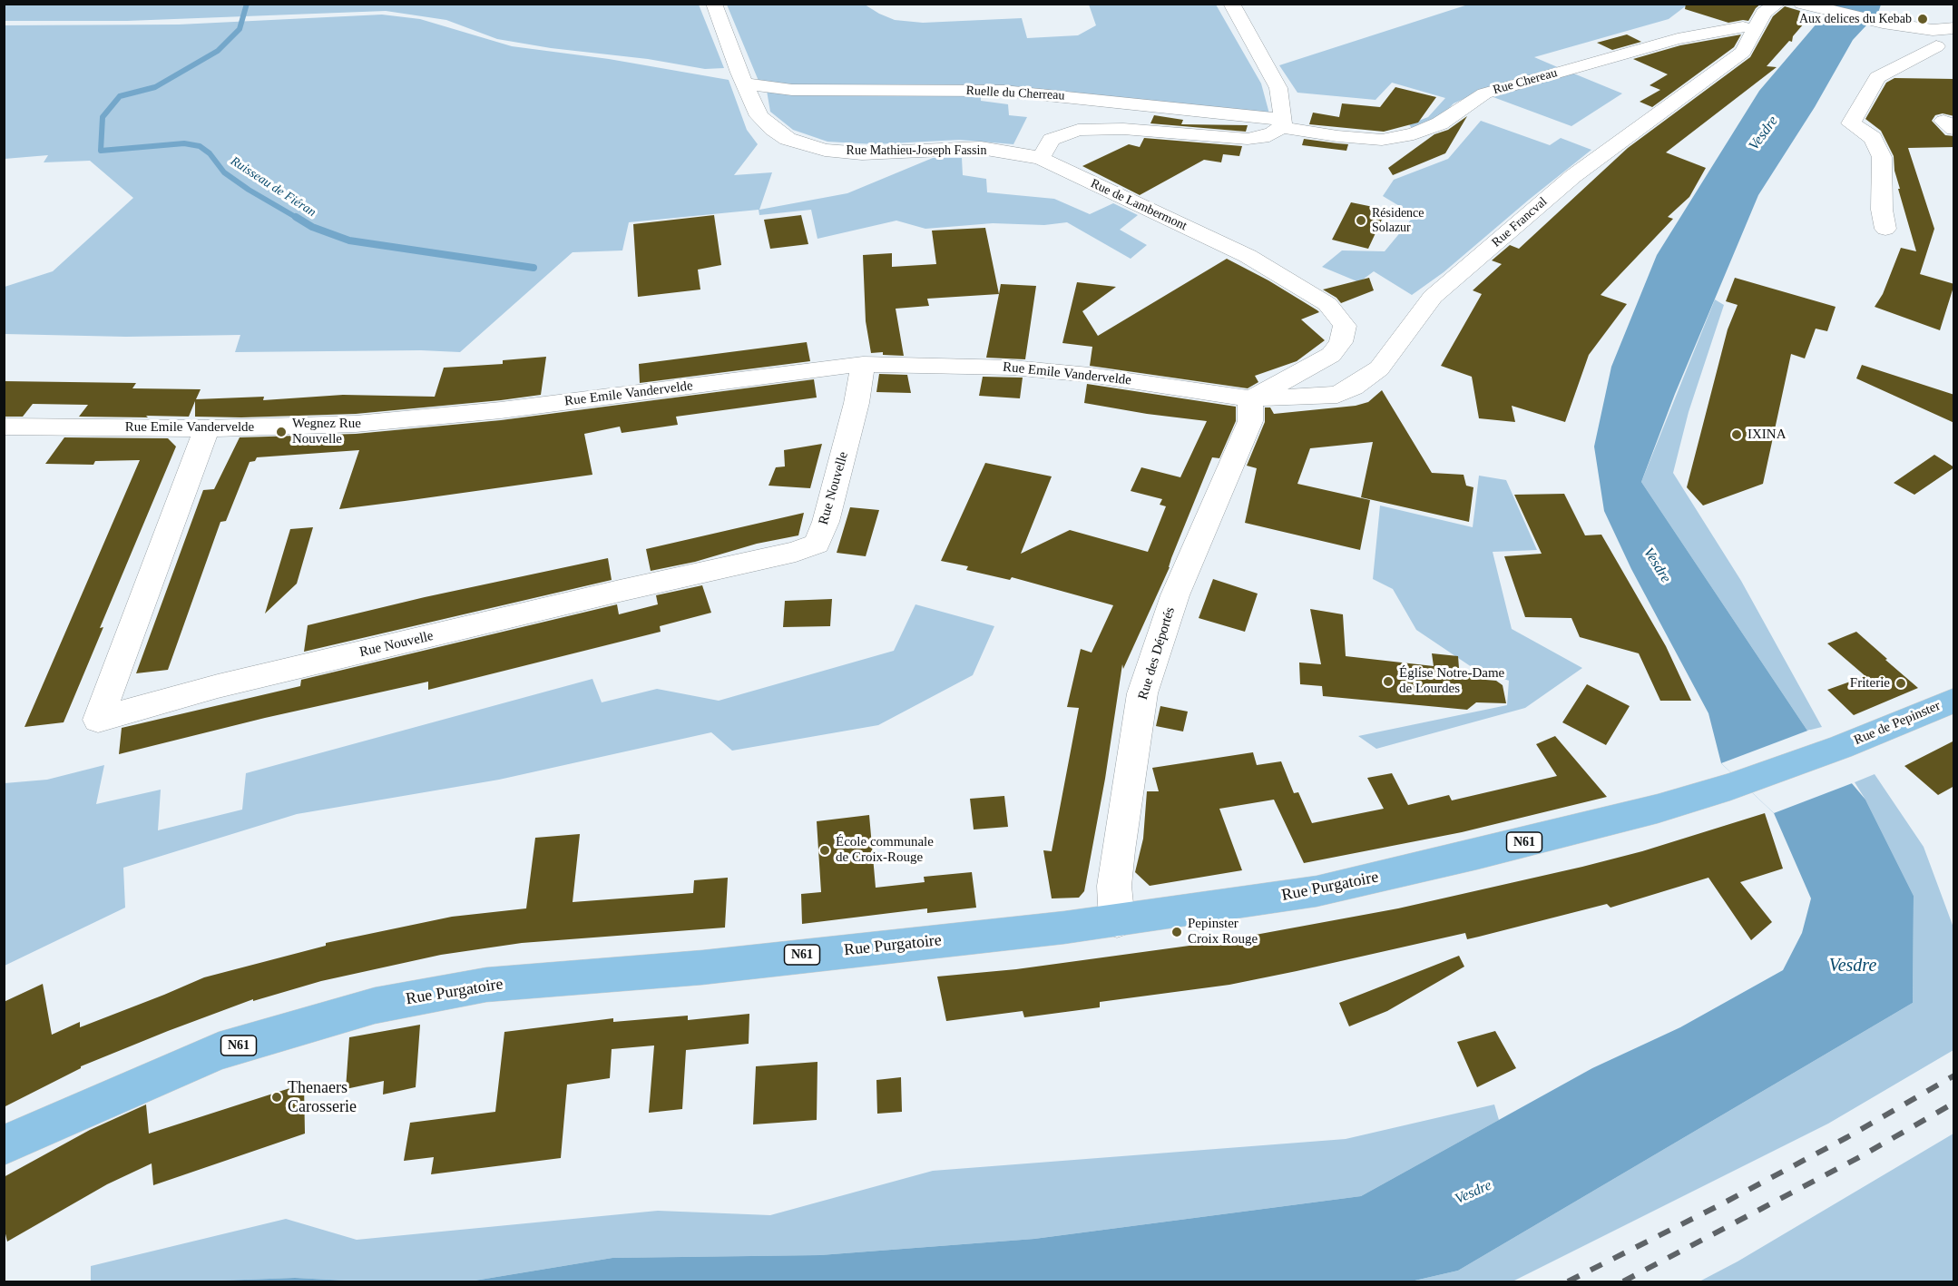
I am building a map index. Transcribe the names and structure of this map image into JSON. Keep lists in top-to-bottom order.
{
  "streets": {
    "main road": ["Rue de Pepinster", "N61", "Rue Purgatoire"],
    "street": [
      "Rue Chereau",
      "Ruelle du Cherreau",
      "Rue Mathieu-Joseph Fassin",
      "Rue de Lambermont",
      "Rue Francval",
      "Rue Emile Vandervelde",
      "Rue Nouvelle",
      "Rue des Déportés"
    ]
  },
  "crossings": [
    ["Rue Chereau", "Ruelle du Cherreau"],
    ["Ruelle du Cherreau", "Rue Mathieu-Joseph Fassin"],
    ["Rue Mathieu-Joseph Fassin", "Rue de Lambermont"],
    ["Rue de Lambermont", "Rue Francval"],
    ["Rue de Lambermont", "Rue Emile Vandervelde"],
    ["Rue de Lambermont", "Rue des Déportés"],
    ["Rue Francval", "Rue Emile Vandervelde"],
    ["Rue Francval", "Rue des Déportés"],
    ["Rue Emile Vandervelde", "Rue Nouvelle"],
    ["Rue Emile Vandervelde", "Rue des Déportés"],
    ["Rue des Déportés", "Rue Purgatoire"],
    ["Rue de Pepinster", "Rue Purgatoire"]
  ],
  "water": ["Vesdre", "Ruisseau de Fiéran"],
  "places": [
    "Aux delices du Kebab",
    "Résidence Solazur",
    "Wegnez Rue Nouvelle",
    "IXINA",
    "Église Notre-Dame de Lourdes",
    "Friterie",
    "École communale de Croix-Rouge",
    "Pepinster Croix Rouge",
    "Thenaers Carosserie"
  ]
}
